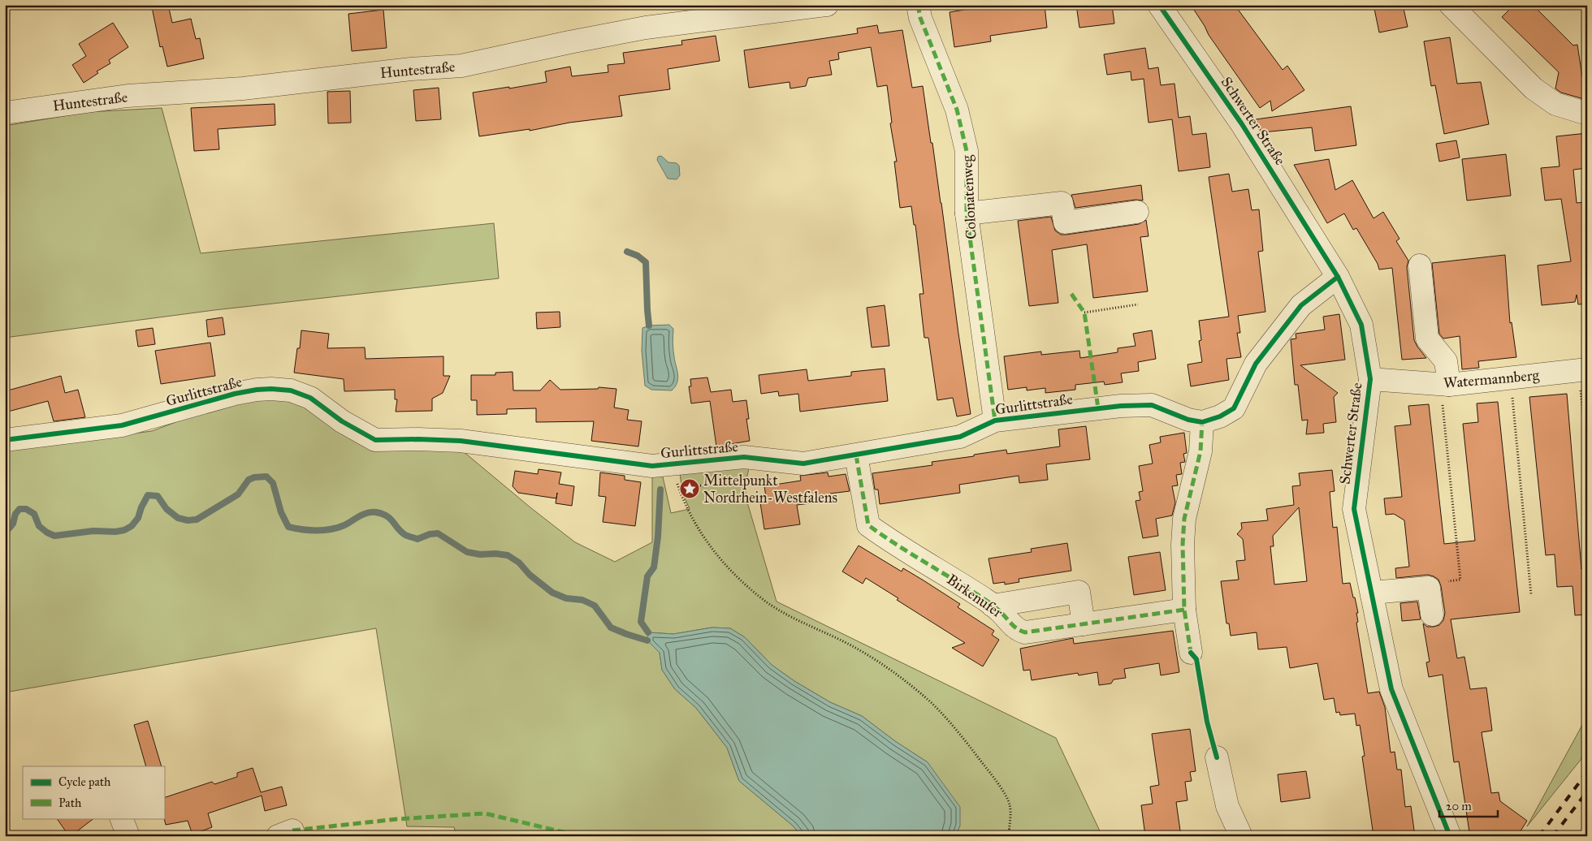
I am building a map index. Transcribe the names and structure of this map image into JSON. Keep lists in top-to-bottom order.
{
  "streets": {
    "street": [
      "Huntestraße",
      "Schwerter Straße",
      "Colonatenweg",
      "Watermannberg",
      "Gurlittstraße",
      "Birkenufer"
    ]
  },
  "crossings": [
    ["Schwerter Straße", "Watermannberg"],
    ["Colonatenweg", "Gurlittstraße"],
    ["Gurlittstraße", "Birkenufer"]
  ],
  "places": {
    "place": ["Mittelpunkt Nordrhein-Westfalens"]
  },
  "legend": ["Cycle path", "Path"],
  "scale_bar": "20 m"
}
